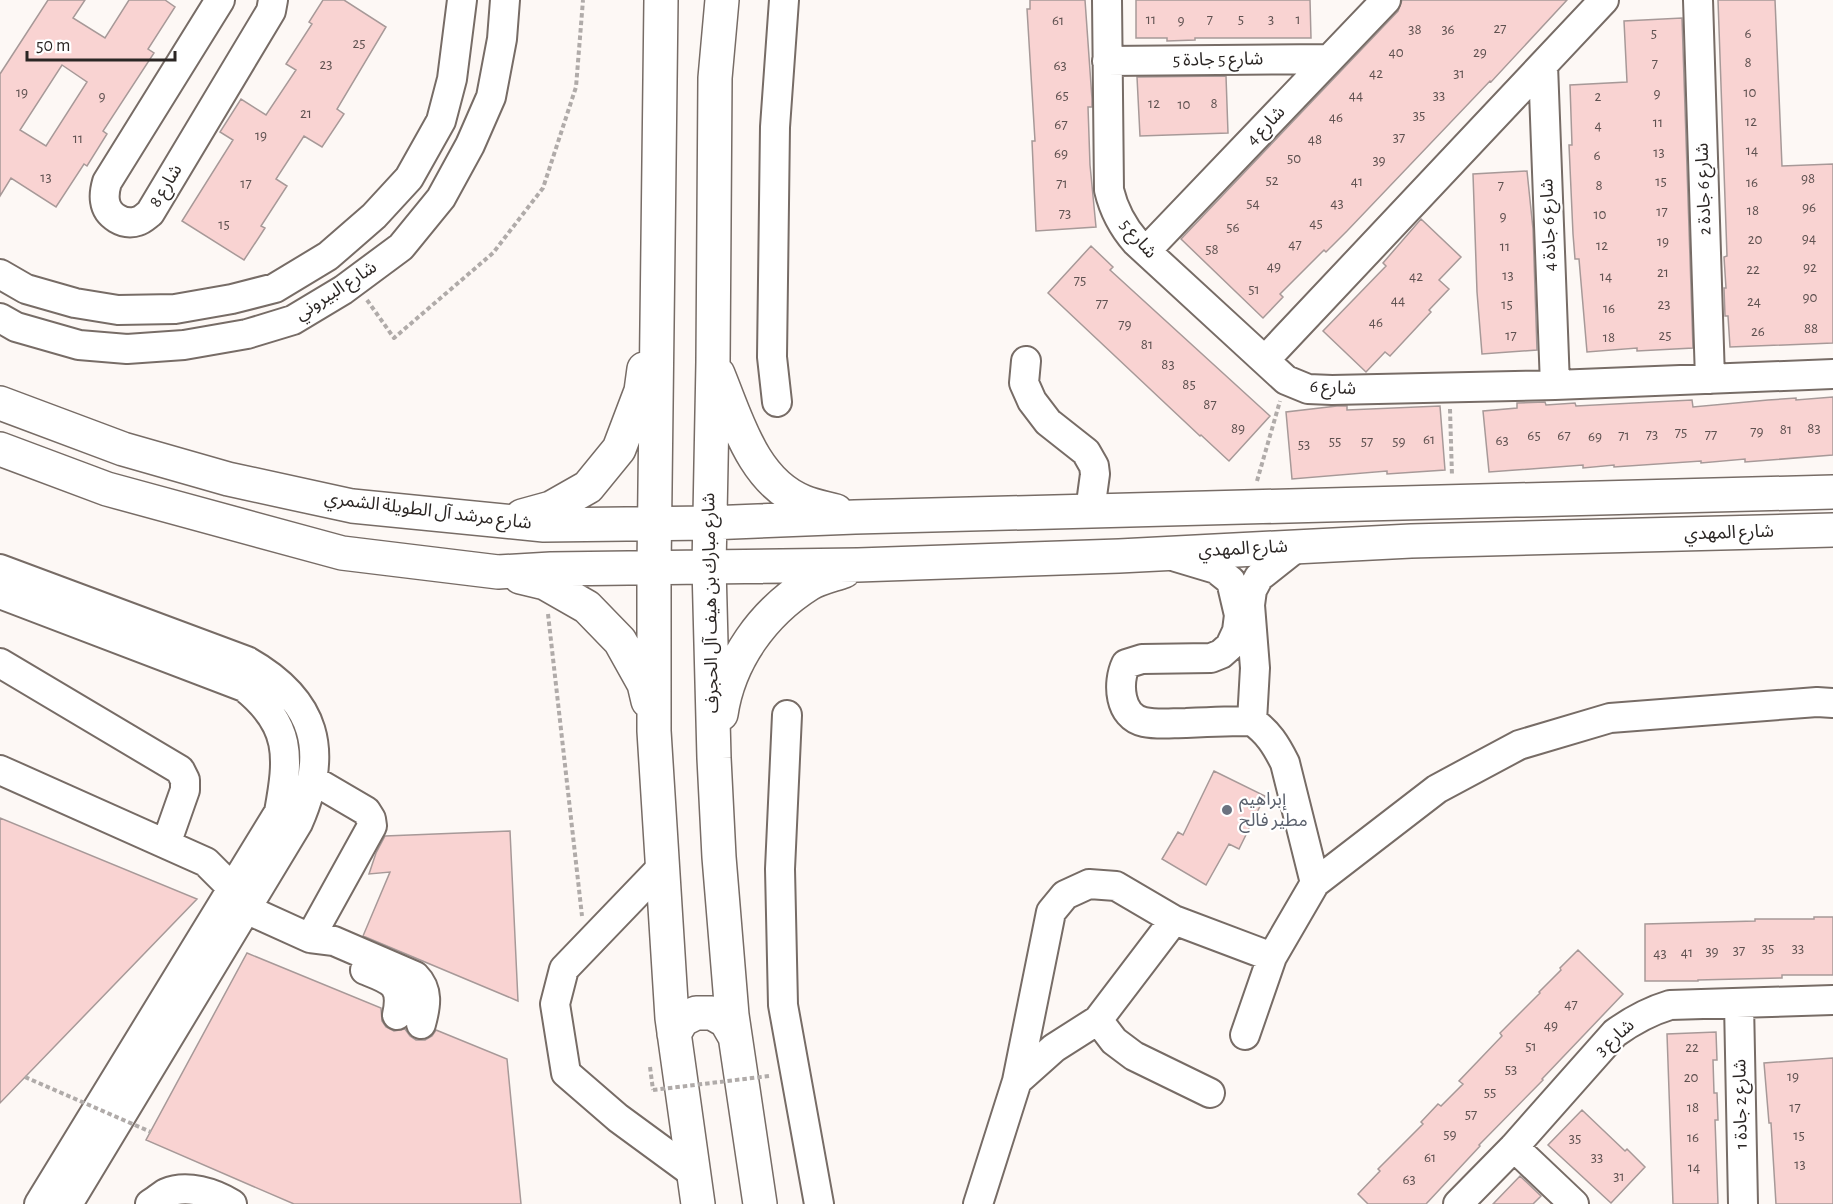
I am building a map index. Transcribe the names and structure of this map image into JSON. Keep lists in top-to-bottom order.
{
  "streets": {
    "main road": ["شارع مرشد آل الطويلة الشمري", "شارع المهدي", "شارع مبارك بن هيف آل الحجرف"],
    "street": [
      "شارع 5 جادة 5",
      "شارع 4",
      "شارع 8",
      "شارع 6 جادة 2",
      "شارع 6 جادة 4",
      "شارع 5",
      "شارع البيروني",
      "شارع 6",
      "شارع 3",
      "شارع 2 جادة 1"
    ]
  },
  "crossings": [
    ["شارع 5 جادة 5", "شارع 4"],
    ["شارع 5 جادة 5", "شارع 5"],
    ["شارع 4", "شارع 5"],
    ["شارع 6 جادة 2", "شارع 6"],
    ["شارع 6 جادة 4", "شارع 6"],
    ["شارع 5", "شارع 6"],
    ["شارع المهدي", "شارع مبارك بن هيف آل الحجرف"],
    ["شارع 3", "شارع 2 جادة 1"]
  ],
  "places": ["إبراهيم مطير فالح"],
  "house_numbers": [
    "11",
    "7",
    "5",
    "3",
    "1",
    "61",
    "9",
    "27",
    "38",
    "36",
    "5",
    "6",
    "25",
    "40",
    "29",
    "8",
    "7",
    "23",
    "63",
    "42",
    "31",
    "19",
    "10",
    "9",
    "65",
    "44",
    "33",
    "9",
    "2",
    "12",
    "8",
    "10",
    "21",
    "35",
    "46",
    "12",
    "11",
    "67",
    "4",
    "19",
    "37",
    "11",
    "48",
    "14",
    "13",
    "69",
    "6",
    "50",
    "39",
    "13",
    "98",
    "52",
    "41",
    "15",
    "16",
    "17",
    "71",
    "7",
    "8",
    "54",
    "43",
    "96",
    "18",
    "17",
    "73",
    "10",
    "9",
    "45",
    "15",
    "56",
    "94",
    "20",
    "19",
    "47",
    "12",
    "11",
    "58",
    "49",
    "92",
    "22",
    "21",
    "13",
    "42",
    "14",
    "75",
    "51",
    "90",
    "44",
    "24",
    "77",
    "15",
    "23",
    "16",
    "46",
    "79",
    "88",
    "26",
    "17",
    "25",
    "18",
    "81",
    "83",
    "85",
    "87",
    "89",
    "83",
    "81",
    "79",
    "75",
    "73",
    "77",
    "65",
    "67",
    "71",
    "69",
    "61",
    "63",
    "55",
    "57",
    "59",
    "53",
    "35",
    "33",
    "37",
    "39",
    "41",
    "43",
    "47",
    "49",
    "51",
    "22",
    "53",
    "19",
    "20",
    "55",
    "18",
    "17",
    "57",
    "59",
    "15",
    "16",
    "35",
    "61",
    "33",
    "13",
    "14",
    "31",
    "63"
  ],
  "scale_bar": "50 m"
}
